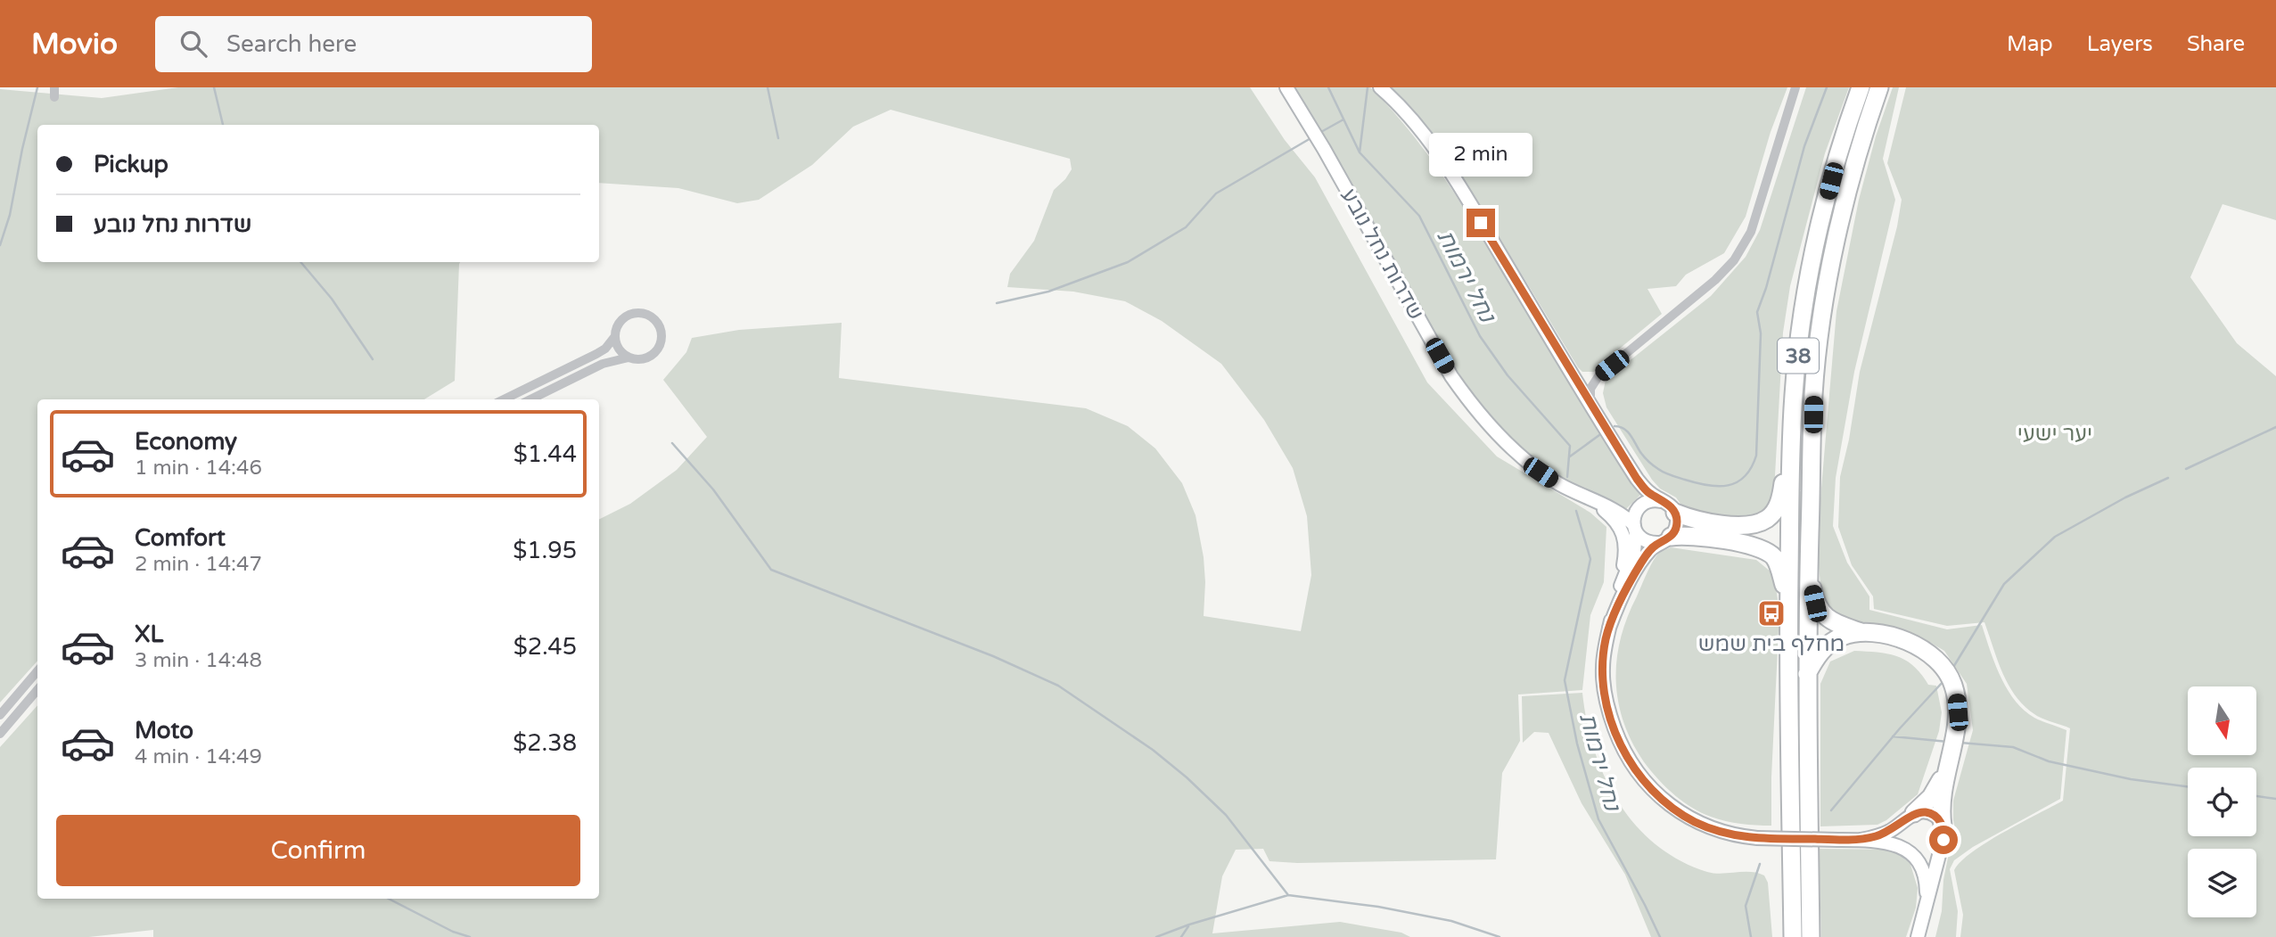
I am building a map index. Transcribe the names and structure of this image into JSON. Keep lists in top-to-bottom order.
{
  "streets": {
    "highway": ["38"],
    "main road": ["שדרות נחל נובע"]
  },
  "water": ["נחל ירמות"],
  "parks": ["יער ישעי"],
  "places": {
    "bus stop": ["מחלף בית שמש"]
  },
  "north": "bottom",
  "page": {
    "header": "Movio",
    "search": "Search here",
    "nav": ["Map", "Layers", "Share"],
    "banner": ["Pickup", "שדרות נחל נובע"],
    "bubble": "2 min",
    "list": [
      {
        "name": "Economy",
        "note": "1 min · 14:46",
        "value": "$1.44"
      },
      {
        "name": "Comfort",
        "note": "2 min · 14:47",
        "value": "$1.95"
      },
      {
        "name": "XL",
        "note": "3 min · 14:48",
        "value": "$2.45"
      },
      {
        "name": "Moto",
        "note": "4 min · 14:49",
        "value": "$2.38"
      }
    ],
    "buttons": "Confirm"
  }
}
